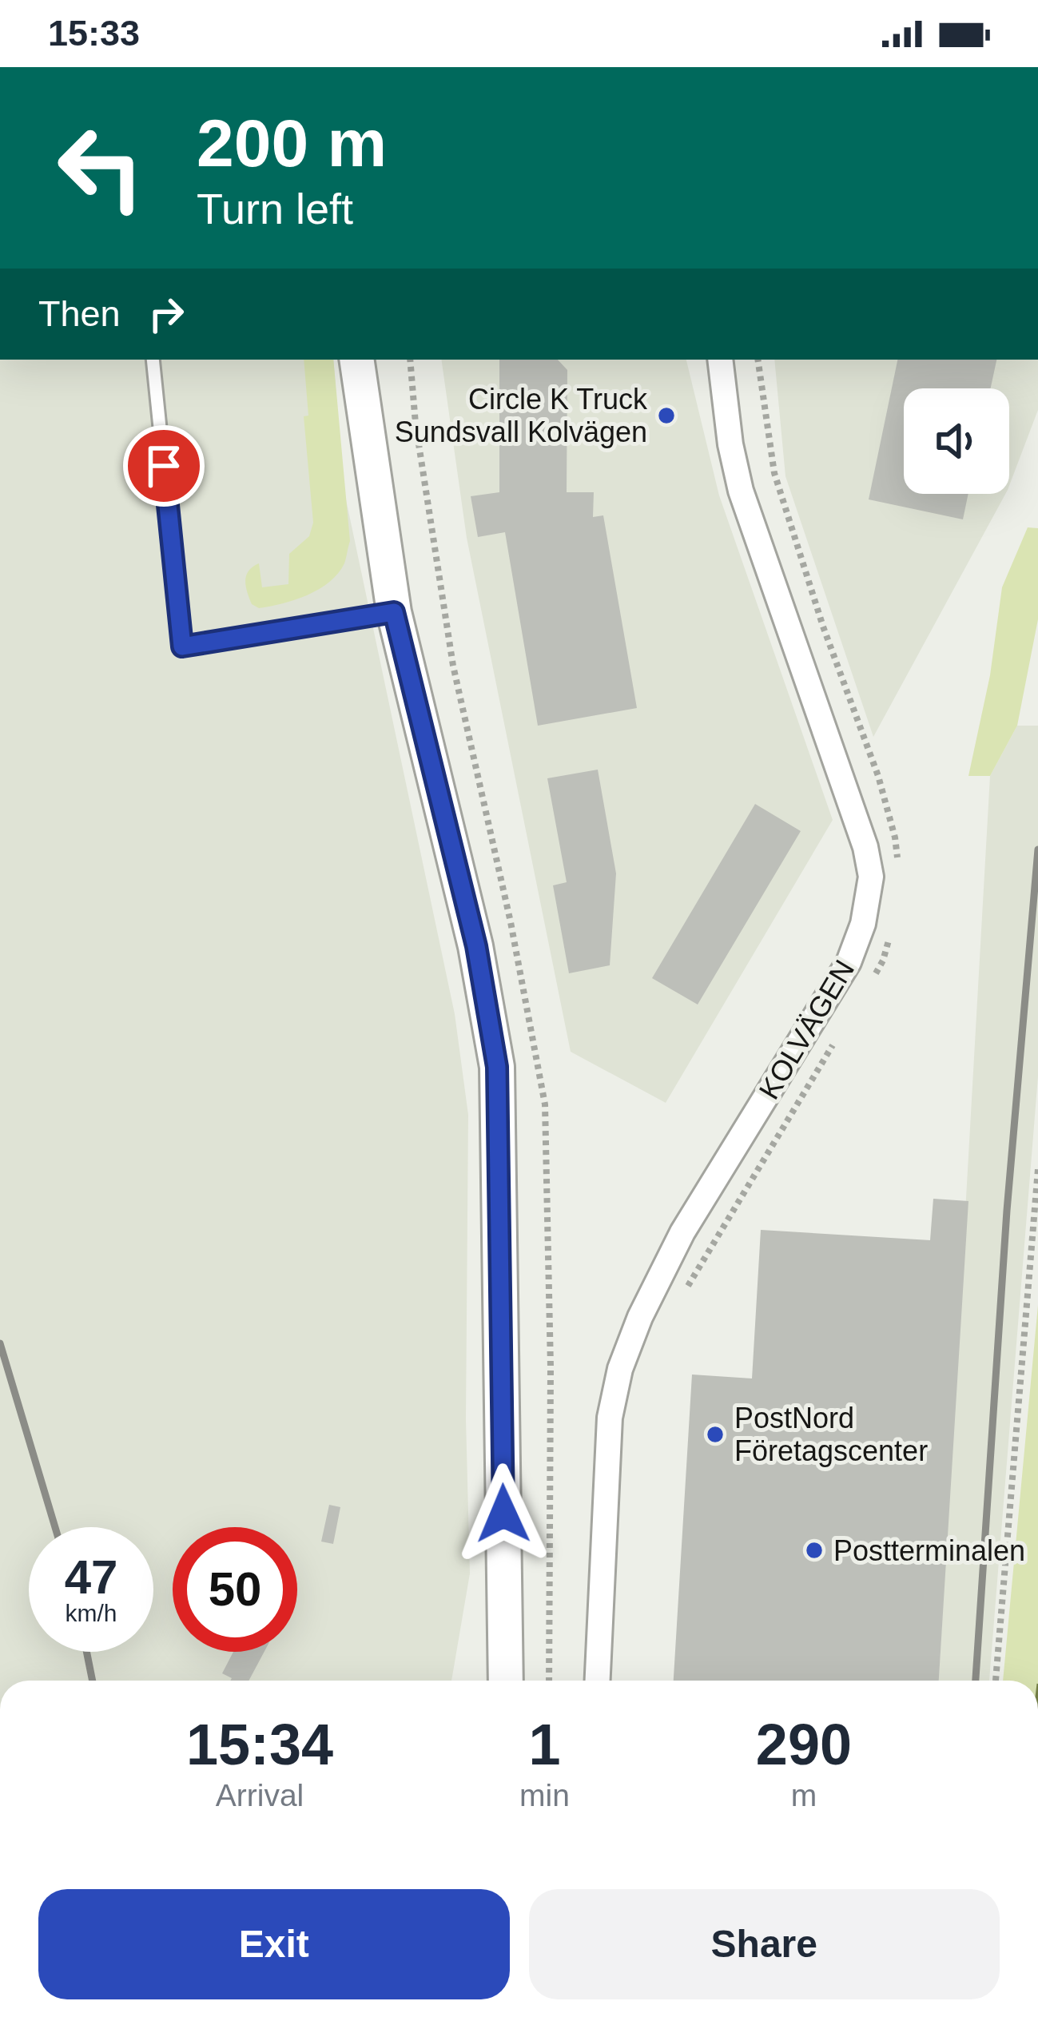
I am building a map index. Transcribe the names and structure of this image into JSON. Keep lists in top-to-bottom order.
{
  "streets": {
    "street": ["KOLVÄGEN"]
  },
  "places": ["Circle K Truck Sundsvall Kolvägen", "PostNord Företagscenter", "Postterminalen"],
  "page": {
    "status": "15:33",
    "turn": ["200 m", "Turn left"],
    "then": "Then",
    "speed": "47 km/h",
    "limit": "50",
    "eta": [
      "15:34",
      "Arrival",
      "1",
      "min",
      "290",
      "m"
    ],
    "buttons": ["Exit", "Share"]
  }
}
